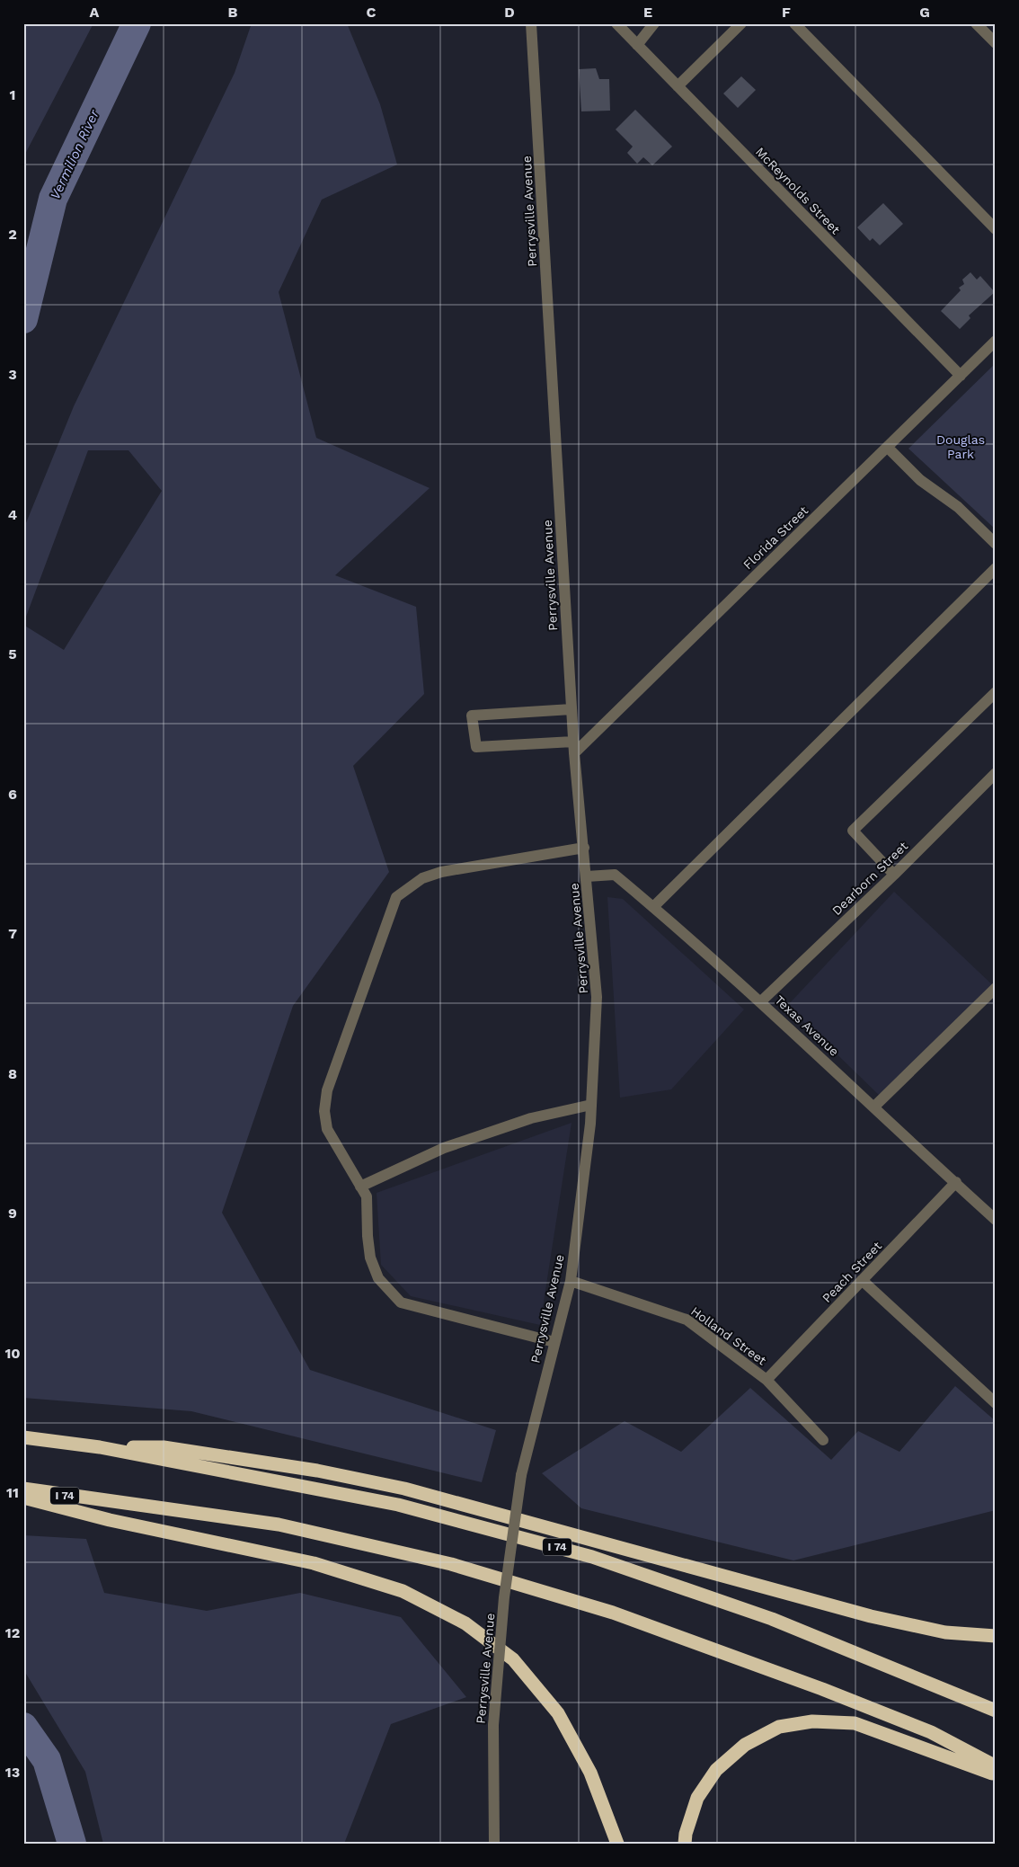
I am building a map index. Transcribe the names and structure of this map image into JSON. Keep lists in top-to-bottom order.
{
  "streets": {
    "highway": ["I 74"],
    "street": [
      "McReynolds Street",
      "Perrysville Avenue",
      "Florida Street",
      "Dearborn Street",
      "Texas Avenue",
      "Peach Street",
      "Holland Street"
    ]
  },
  "crossings": [
    ["McReynolds Street", "Florida Street"],
    ["Perrysville Avenue", "Florida Street"],
    ["Perrysville Avenue", "Texas Avenue"],
    ["Perrysville Avenue", "Holland Street"],
    ["Dearborn Street", "Texas Avenue"],
    ["Texas Avenue", "Peach Street"],
    ["Peach Street", "Holland Street"]
  ],
  "water": ["Vermilion River"],
  "parks": ["Douglas Park"],
  "grid": {
    "columns": [
      "A",
      "B",
      "C",
      "D",
      "E",
      "F",
      "G"
    ],
    "rows": [
      "1",
      "2",
      "3",
      "4",
      "5",
      "6",
      "7",
      "8",
      "9",
      "10",
      "11",
      "12",
      "13"
    ]
  }
}
